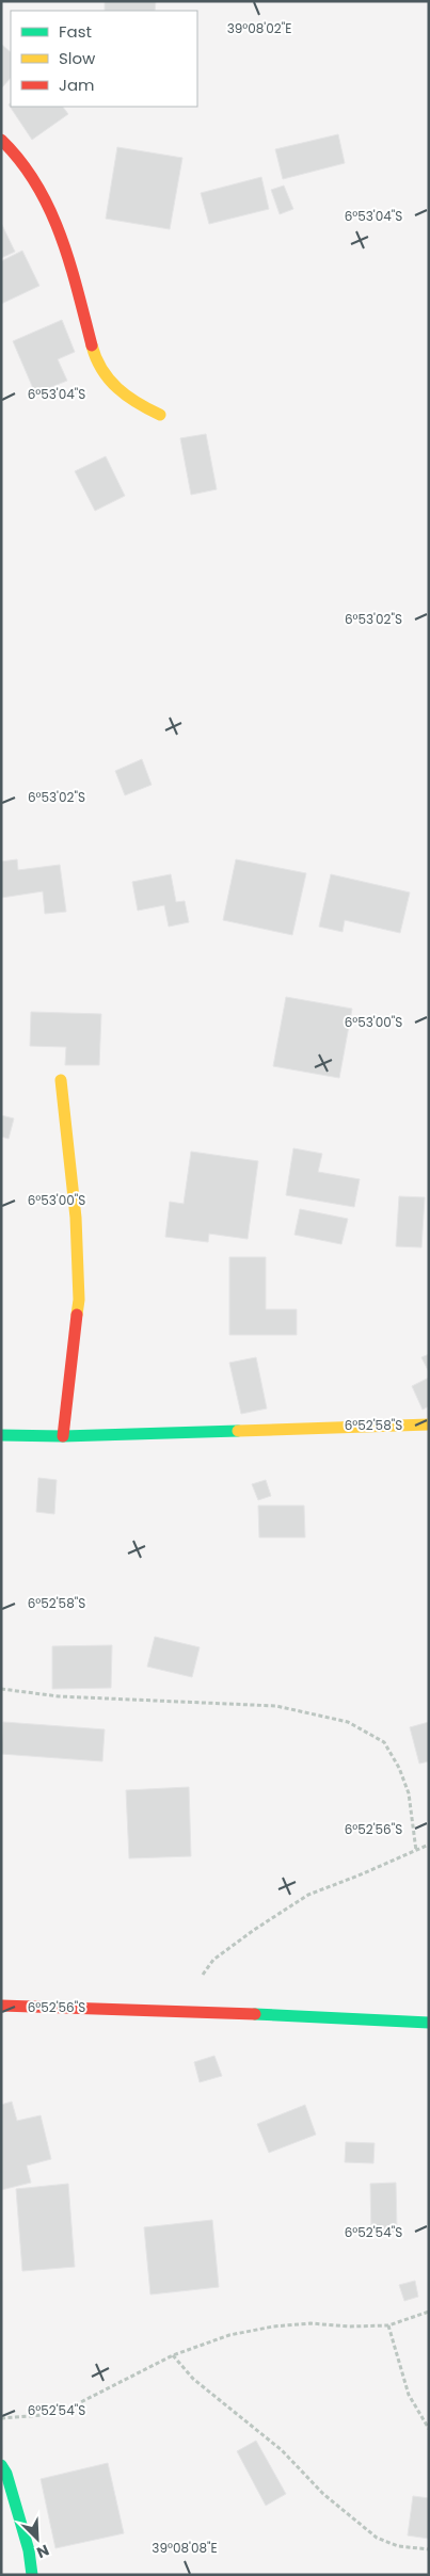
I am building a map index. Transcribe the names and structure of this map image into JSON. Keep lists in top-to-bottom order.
{
  "legend": ["Fast", "Slow", "Jam"],
  "north": "bottom right",
  "coordinates": [
    "39°08'02\"E",
    "6°53'04\"S",
    "6°53'02\"S",
    "6°53'00\"S",
    "6°52'58\"S",
    "6°52'56\"S",
    "6°52'54\"S",
    "39°08'08\"E"
  ]
}
